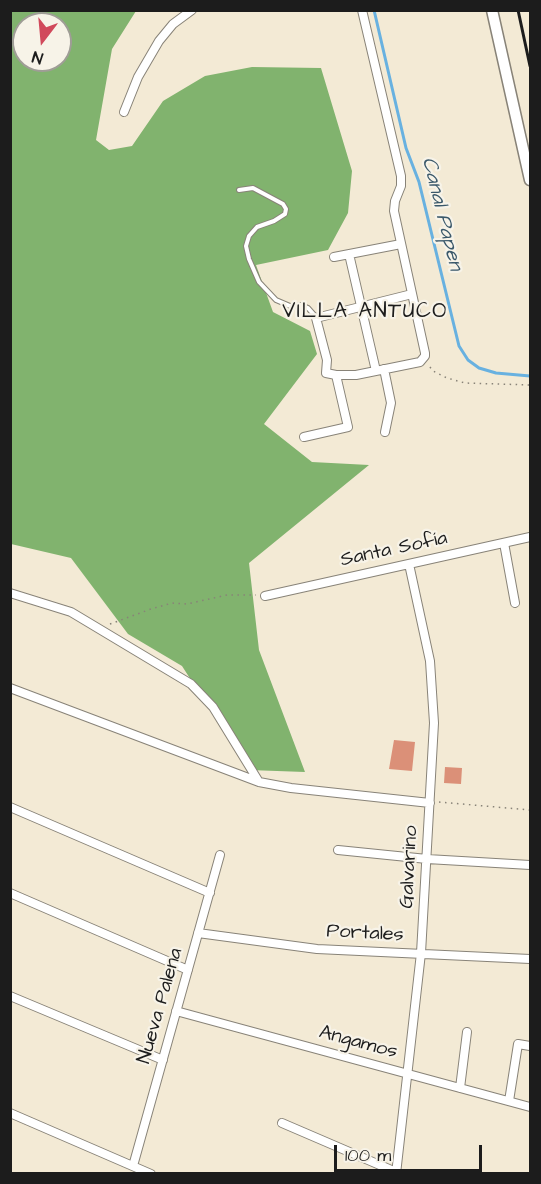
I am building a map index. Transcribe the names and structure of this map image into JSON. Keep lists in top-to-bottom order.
{
  "streets": {
    "street": [
      "Santa Sofía",
      "Galvarino",
      "Portales",
      "Nueva Palena",
      "Angamos"
    ]
  },
  "crossings": [
    ["Santa Sofía", "Galvarino"],
    ["Galvarino", "Portales"],
    ["Galvarino", "Angamos"],
    ["Portales", "Nueva Palena"],
    ["Nueva Palena", "Angamos"]
  ],
  "districts": ["VILLA ANTUCO"],
  "water": ["Canal Papen"],
  "scale_bar": "100 m",
  "north": "bottom"
}
